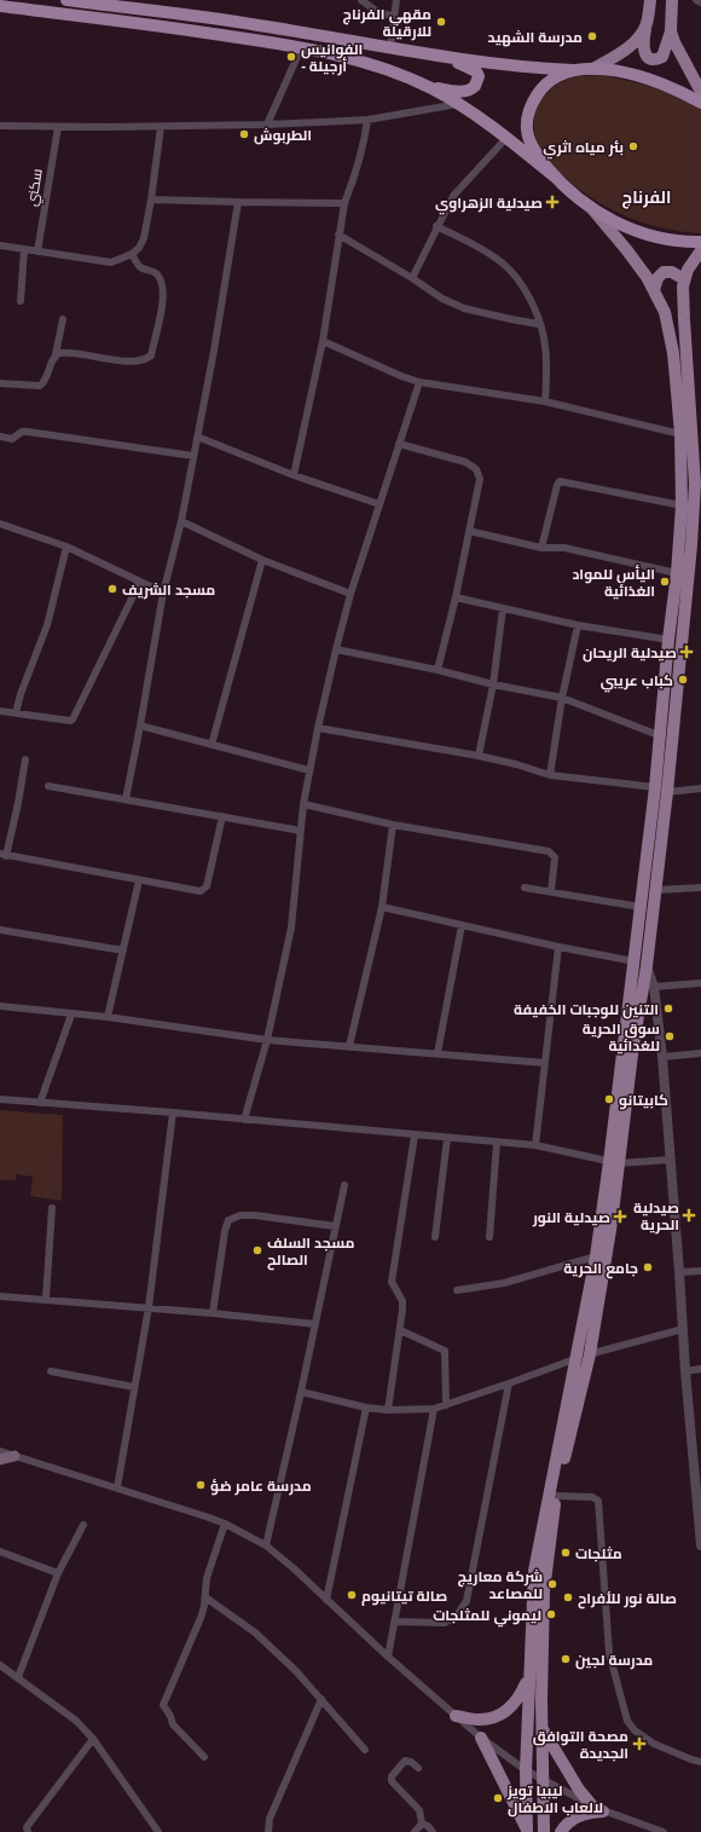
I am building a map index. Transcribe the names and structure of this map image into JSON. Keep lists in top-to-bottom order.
{
  "streets": {
    "street": ["سكني"]
  },
  "districts": ["الفرناج"],
  "places": {
    "other": [
      "مقهي الفرناج للارقيلة",
      "مدرسة الشهيد",
      "الفوانيس - أرجيلة",
      "الطربوش",
      "بئر مياه اثري",
      "اليأس للمواد الغذائية",
      "مسجد الشريف",
      "كباب عريبي",
      "التنين للوجبات الخفيفة",
      "سوق الحرية للغدائية",
      "كابيتانو",
      "مسجد السلف الصالح",
      "جامع الحرية",
      "مدرسة عامر ضؤ",
      "مثلجات",
      "شركة معاريج للمصاعد",
      "صالة تيتانيوم",
      "صالة نور للأفراح",
      "ليموني للمثلجات",
      "مدرسة لجين",
      "ليبيا تويز لالعاب الاطفال"
    ],
    "health": [
      "صيدلية الزهراوي",
      "صيدلية الريحان",
      "صيدلية الحرية",
      "صيدلية النور",
      "مصحة التوافق الجديدة"
    ]
  }
}
